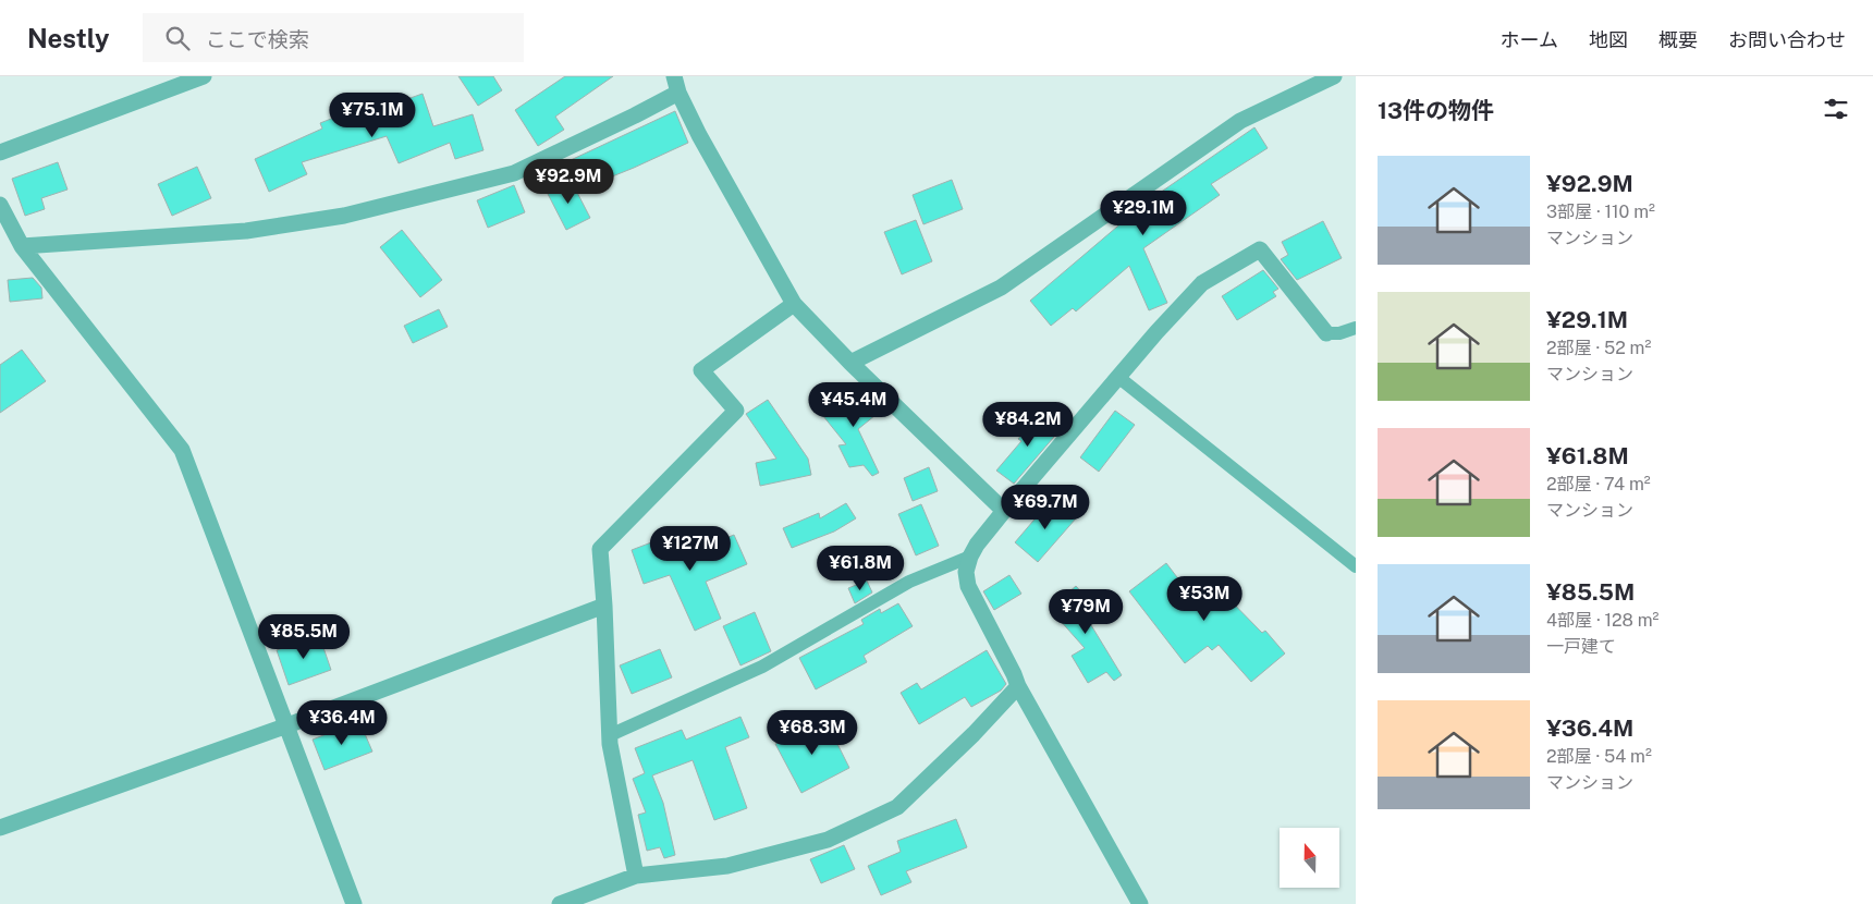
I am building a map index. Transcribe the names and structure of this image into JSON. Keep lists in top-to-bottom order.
{
  "north": "top",
  "page": {
    "header": "Nestly",
    "search": "ここで検索",
    "nav": [
      "ホーム",
      "地図",
      "概要",
      "お問い合わせ"
    ],
    "heading": "13件の物件",
    "price": [
      "¥75.1M",
      "¥92.9M",
      "¥29.1M",
      "¥45.4M",
      "¥84.2M",
      "¥69.7M",
      "¥127M",
      "¥61.8M",
      "¥53M",
      "¥79M",
      "¥85.5M",
      "¥36.4M",
      "¥68.3M"
    ],
    "list": [
      {
        "name": "¥92.9M",
        "note": "3部屋 · 110 m² · マンション"
      },
      {
        "name": "¥29.1M",
        "note": "2部屋 · 52 m² · マンション"
      },
      {
        "name": "¥61.8M",
        "note": "2部屋 · 74 m² · マンション"
      },
      {
        "name": "¥85.5M",
        "note": "4部屋 · 128 m² · 一戸建て"
      },
      {
        "name": "¥36.4M",
        "note": "2部屋 · 54 m² · マンション"
      }
    ]
  }
}
